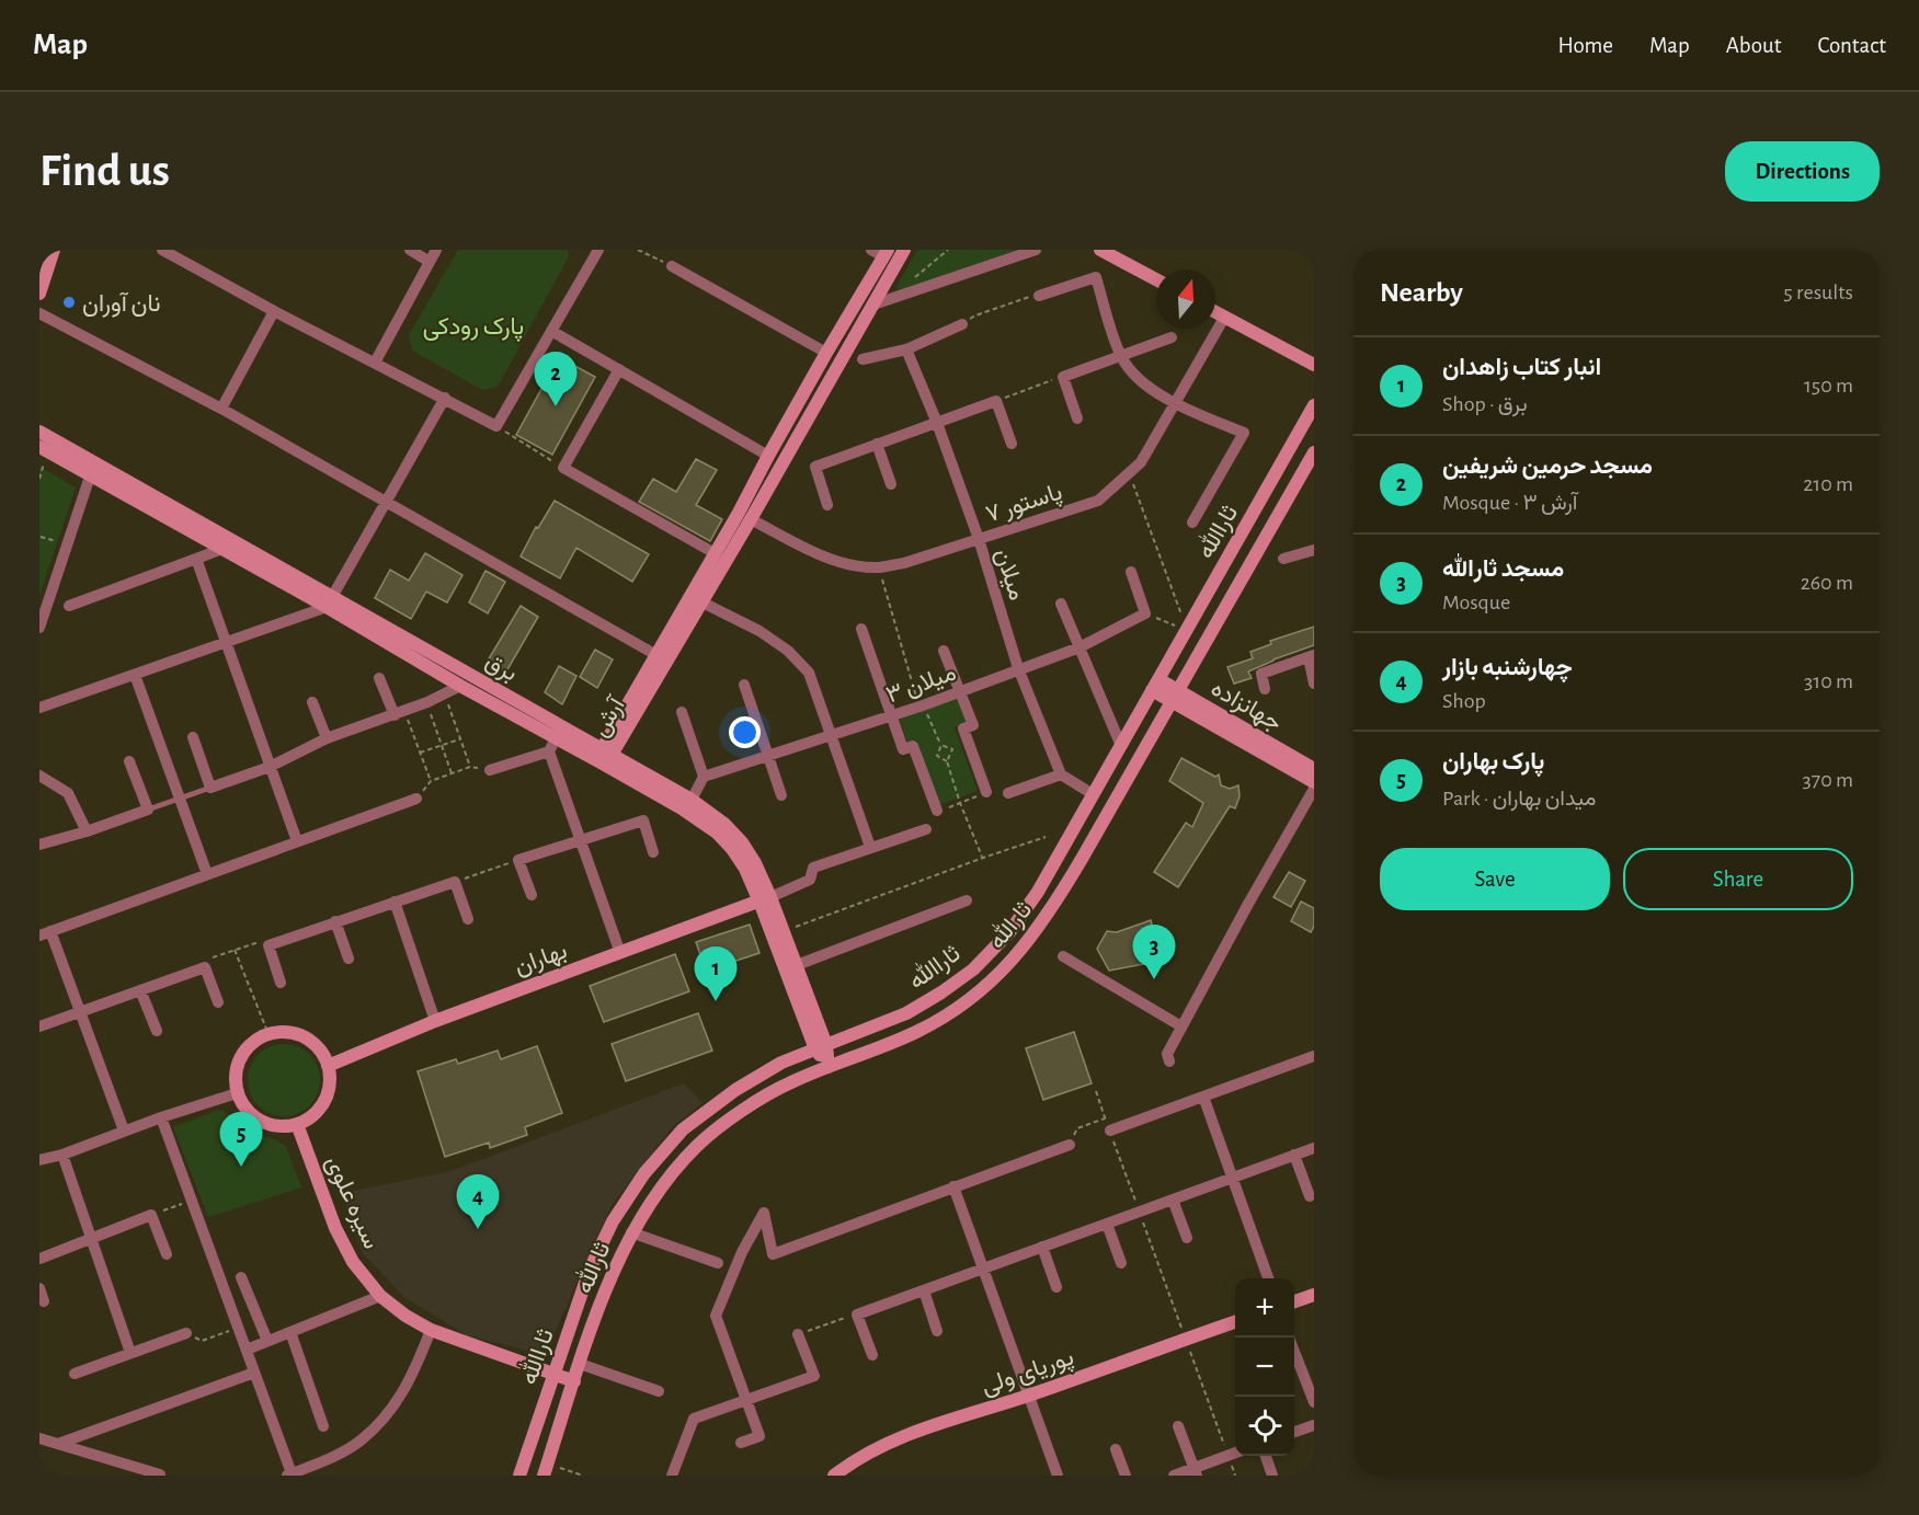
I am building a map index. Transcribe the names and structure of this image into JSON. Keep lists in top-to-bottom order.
{
  "streets": {
    "street": [
      "پاستور ۷",
      "ثاراالله",
      "میلان",
      "برق",
      "میلان ۳",
      "جهانزاده",
      "آرش",
      "ثارالله",
      "بهاران",
      "سیره علوی",
      "پوریای ولی"
    ]
  },
  "crossings": [
    ["پاستور ۷", "میلان"],
    ["پاستور ۷", "آرش"],
    ["ثاراالله", "برق"],
    ["ثاراالله", "جهانزاده"],
    ["ثاراالله", "سیره علوی"],
    ["میلان", "میلان ۳"],
    ["برق", "آرش"],
    ["برق", "بهاران"],
    ["جهانزاده", "ثارالله"],
    ["ثارالله", "سیره علوی"],
    ["بهاران", "سیره علوی"]
  ],
  "parks": ["پارک رودکی"],
  "places": ["نان آوران"],
  "north": "top",
  "page": {
    "header": "Map",
    "nav": [
      "Home",
      "Map",
      "About",
      "Contact"
    ],
    "buttons": [
      "Directions",
      ["Save", "Share"]
    ],
    "title": "Find us",
    "heading": ["Nearby", "5 results"],
    "list": [
      {
        "mark": "1",
        "name": "انبار کتاب زاهدان",
        "note": "Shop · برق",
        "value": "150 m"
      },
      {
        "mark": "2",
        "name": "مسجد حرمین شریفین",
        "note": "Mosque · آرش ۳",
        "value": "210 m"
      },
      {
        "mark": "3",
        "name": "مسجد ثارالله",
        "note": "Mosque",
        "value": "260 m"
      },
      {
        "mark": "4",
        "name": "چهارشنبه بازار",
        "note": "Shop",
        "value": "310 m"
      },
      {
        "mark": "5",
        "name": "پارک بهاران",
        "note": "Park · میدان بهاران",
        "value": "370 m"
      }
    ],
    "pins": [
      "2",
      "3",
      "1",
      "5",
      "4"
    ],
    "map_buttons": ["+", "−"]
  }
}
